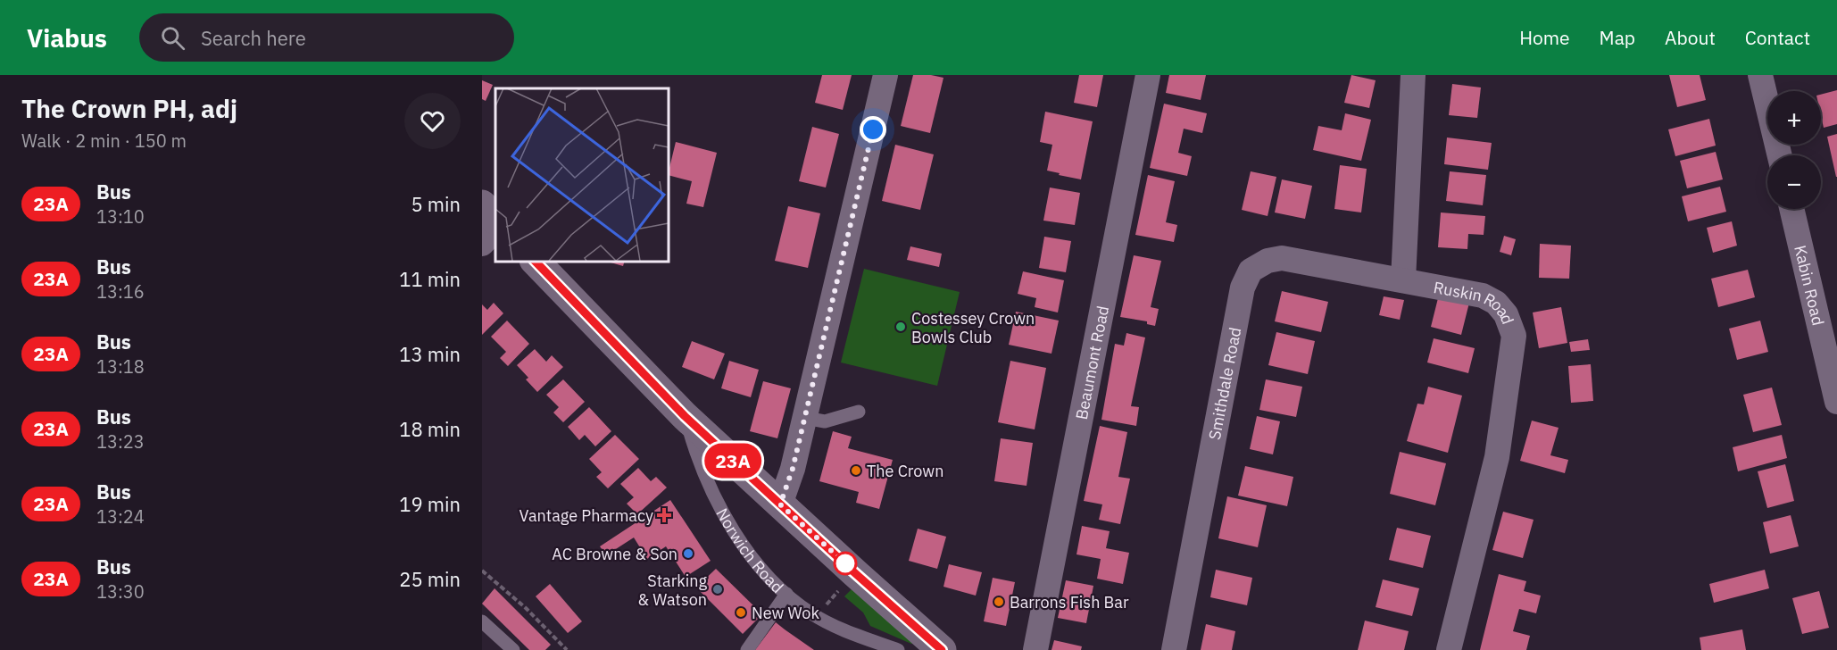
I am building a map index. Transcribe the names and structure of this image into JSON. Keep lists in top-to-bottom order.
{
  "streets": {
    "street": [
      "Kabin Road",
      "Ruskin Road",
      "Beaumont Road",
      "Smithdale Road",
      "Norwich Road"
    ]
  },
  "crossings": [
    ["Ruskin Road", "Smithdale Road"]
  ],
  "places": {
    "other": [
      "Costessey Crown Bowls Club",
      "The Crown",
      "AC Browne & Son",
      "Starking & Watson",
      "Barrons Fish Bar",
      "New Wok"
    ],
    "health": ["Vantage Pharmacy"]
  },
  "lines": ["bus line 23A"],
  "page": {
    "header": "Viabus",
    "search": "Search here",
    "nav": [
      "Home",
      "Map",
      "About",
      "Contact"
    ],
    "heading": ["The Crown PH, adj", "Walk · 2 min · 150 m"],
    "on_map": "23A",
    "map_buttons": ["+", "−"],
    "list": [
      {
        "mark": "23A",
        "name": "Bus",
        "note": "13:10",
        "value": "5 min"
      },
      {
        "mark": "23A",
        "name": "Bus",
        "note": "13:16",
        "value": "11 min"
      },
      {
        "mark": "23A",
        "name": "Bus",
        "note": "13:18",
        "value": "13 min"
      },
      {
        "mark": "23A",
        "name": "Bus",
        "note": "13:23",
        "value": "18 min"
      },
      {
        "mark": "23A",
        "name": "Bus",
        "note": "13:24",
        "value": "19 min"
      },
      {
        "mark": "23A",
        "name": "Bus",
        "note": "13:30",
        "value": "25 min"
      }
    ]
  }
}
